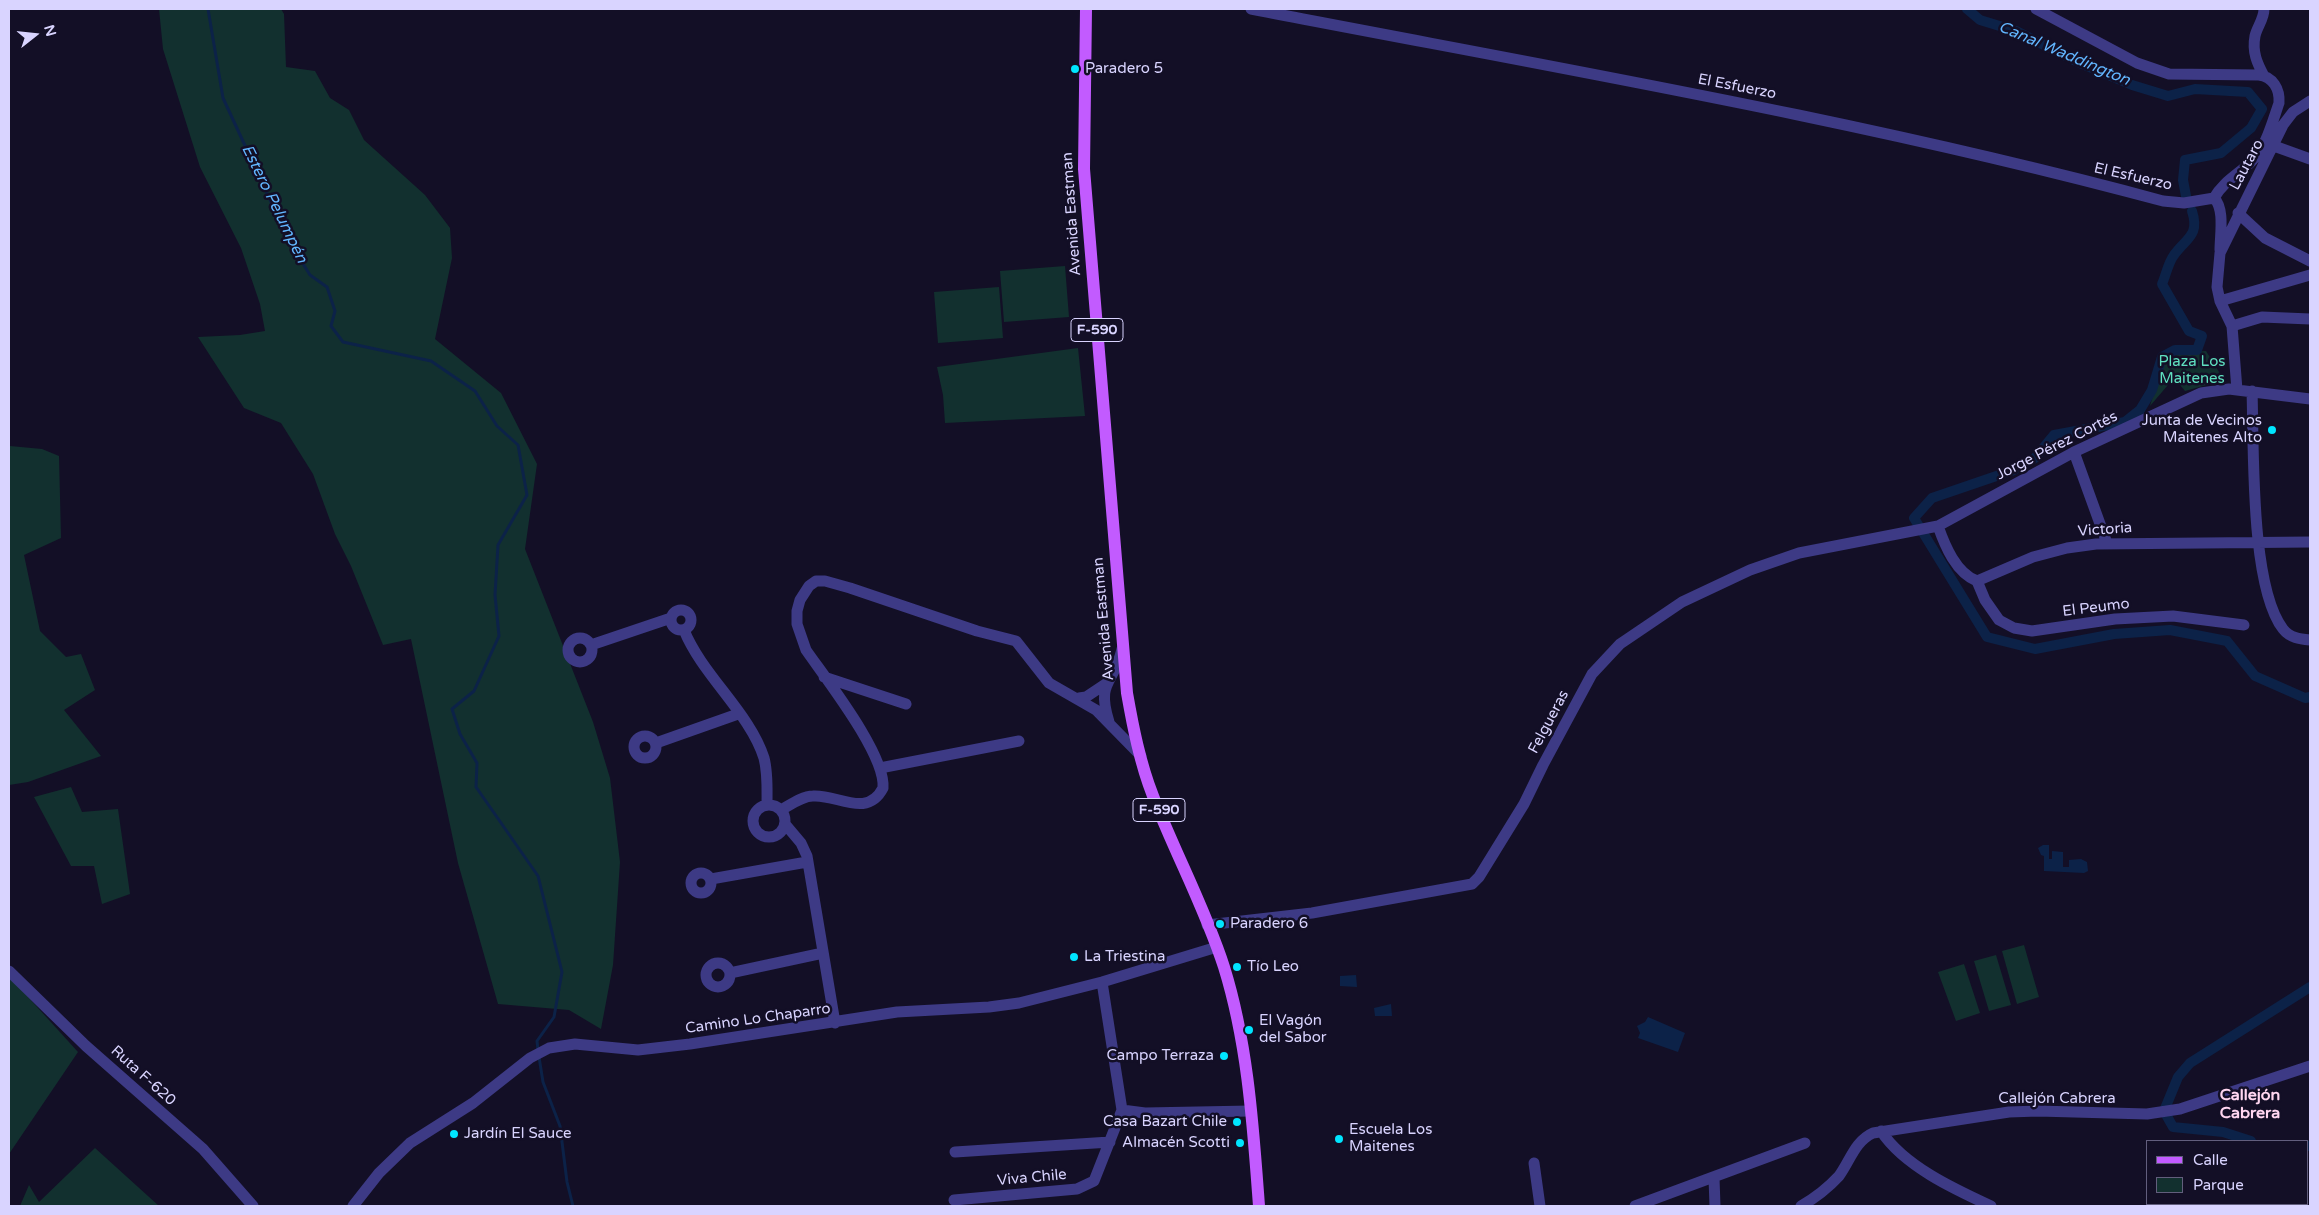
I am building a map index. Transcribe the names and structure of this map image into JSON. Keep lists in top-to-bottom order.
{
  "streets": {
    "main road": ["Avenida Eastman", "F-590"],
    "street": [
      "El Esfuerzo",
      "Lautaro",
      "Jorge Pérez Cortés",
      "Victoria",
      "El Peumo",
      "Felgueras",
      "Camino Lo Chaparro",
      "Ruta F-620",
      "Callejón Cabrera",
      "Viva Chile"
    ]
  },
  "crossings": [
    ["El Esfuerzo", "Lautaro"],
    ["Lautaro", "Jorge Pérez Cortés"],
    ["Avenida Eastman", "Felgueras"],
    ["Avenida Eastman", "Camino Lo Chaparro"],
    ["Jorge Pérez Cortés", "Felgueras"],
    ["Victoria", "El Peumo"],
    ["Camino Lo Chaparro", "Viva Chile"]
  ],
  "districts": ["Callejón Cabrera"],
  "water": ["Canal Waddington", "Estero Pelumpén"],
  "parks": ["Plaza Los Maitenes"],
  "places": [
    "Paradero 5",
    "Junta de Vecinos Maitenes Alto",
    "Paradero 6",
    "La Triestina",
    "Tío Leo",
    "El Vagón del Sabor",
    "Campo Terraza",
    "Casa Bazart Chile",
    "Jardín El Sauce",
    "Escuela Los Maitenes",
    "Almacén Scotti"
  ],
  "legend": ["Calle", "Parque"],
  "north": "right"
}
